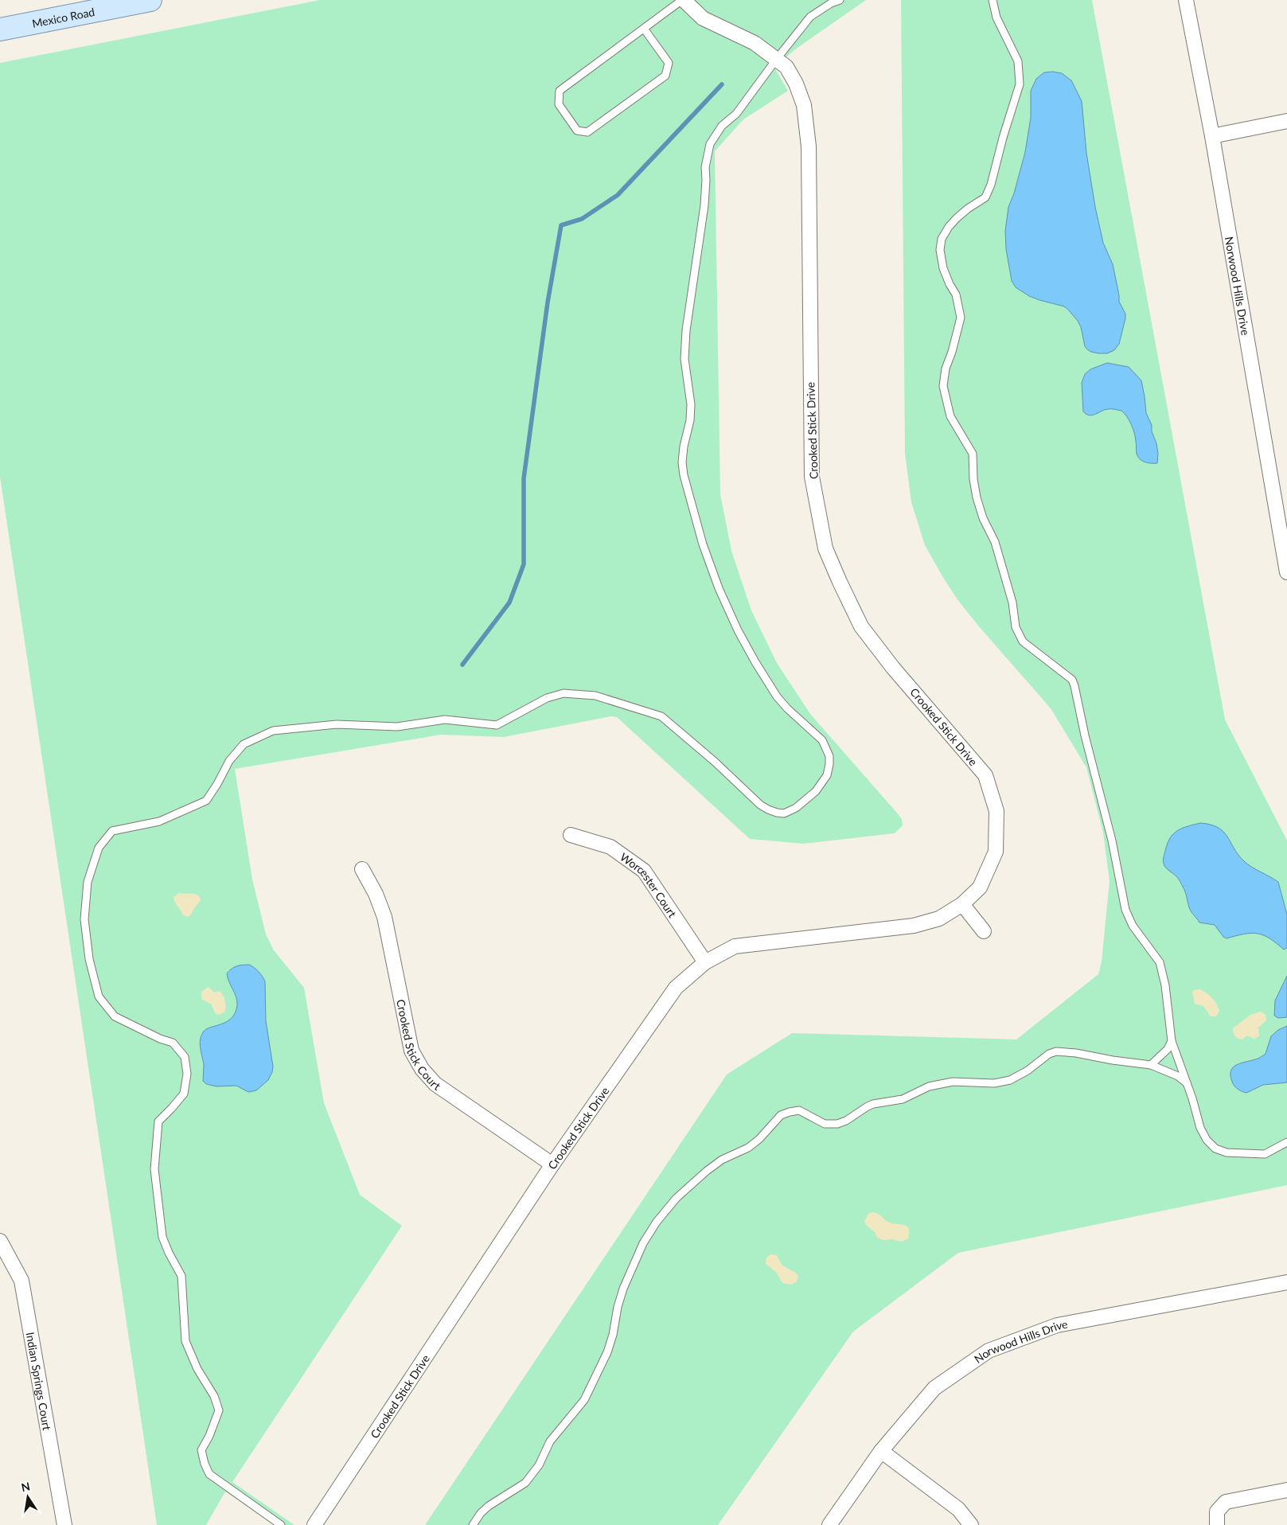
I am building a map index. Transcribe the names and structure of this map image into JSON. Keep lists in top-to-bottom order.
{
  "streets": {
    "main road": ["Mexico Road"],
    "street": [
      "Norwood Hills Drive",
      "Crooked Stick Drive",
      "Worcester Court",
      "Crooked Stick Court",
      "Indian Springs Court"
    ]
  },
  "crossings": [
    ["Crooked Stick Drive", "Worcester Court"],
    ["Crooked Stick Drive", "Crooked Stick Court"]
  ],
  "north": "top"
}
